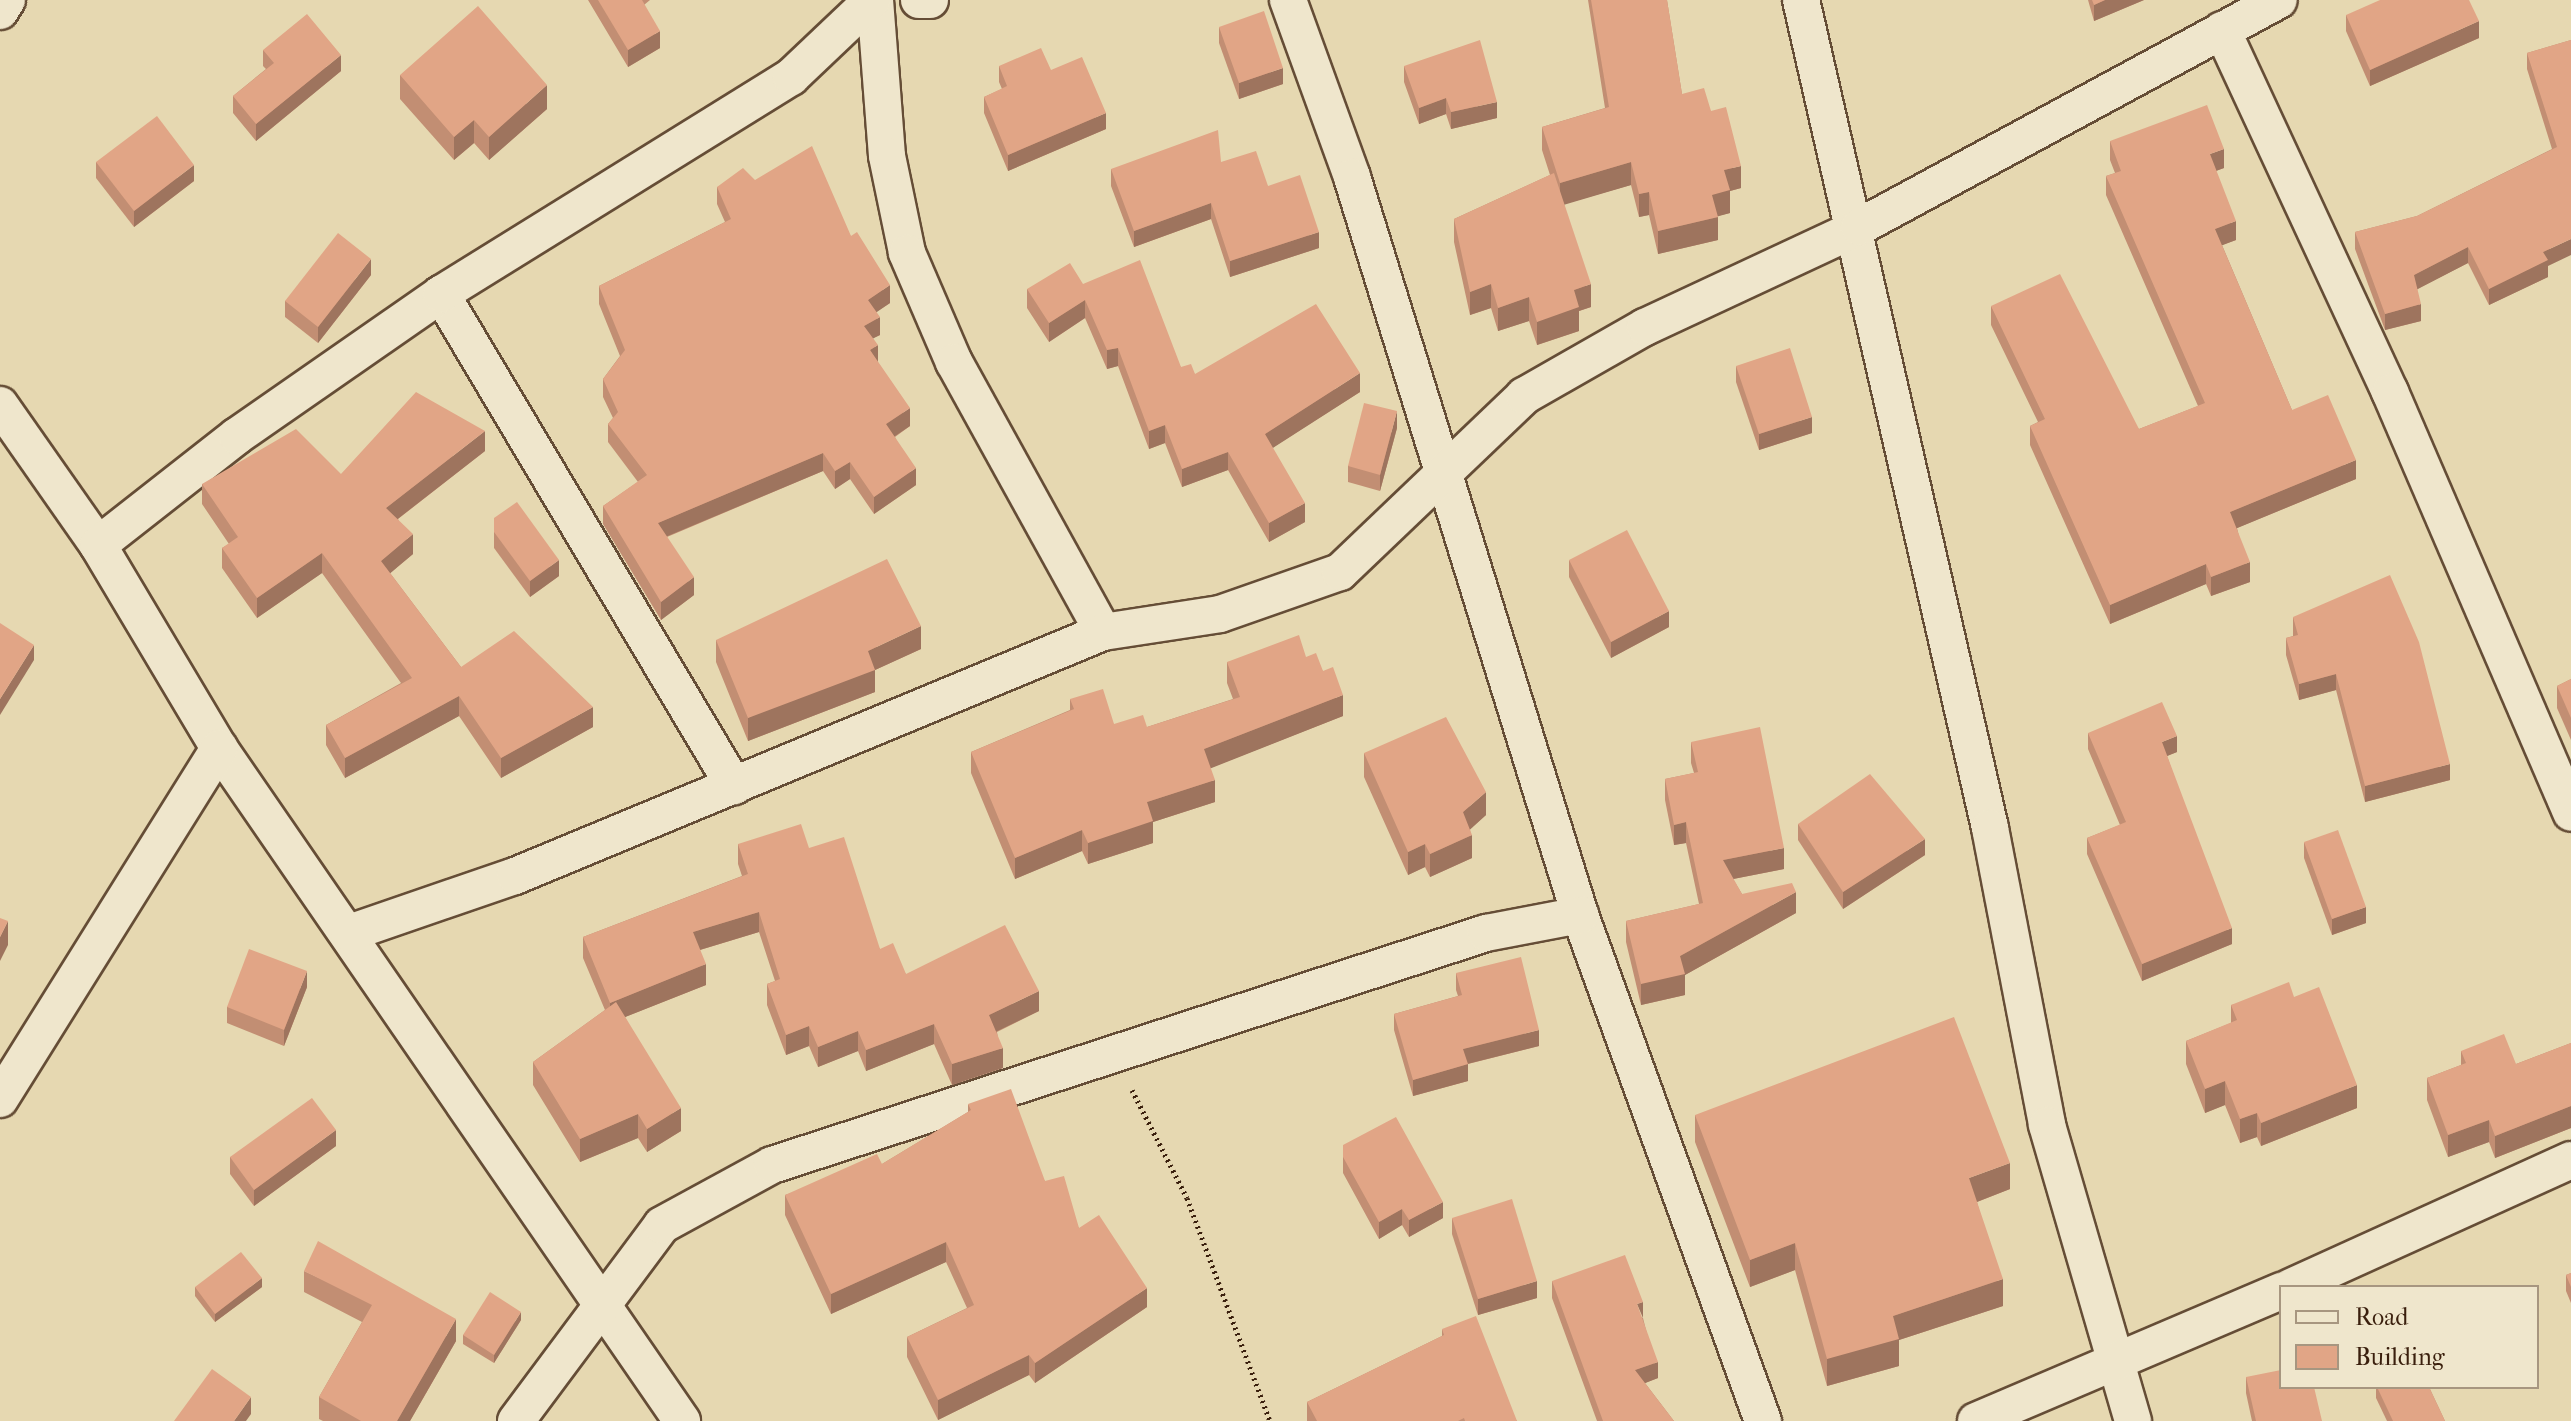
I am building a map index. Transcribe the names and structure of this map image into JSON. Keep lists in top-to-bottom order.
{
  "legend": ["Road", "Building"]
}
